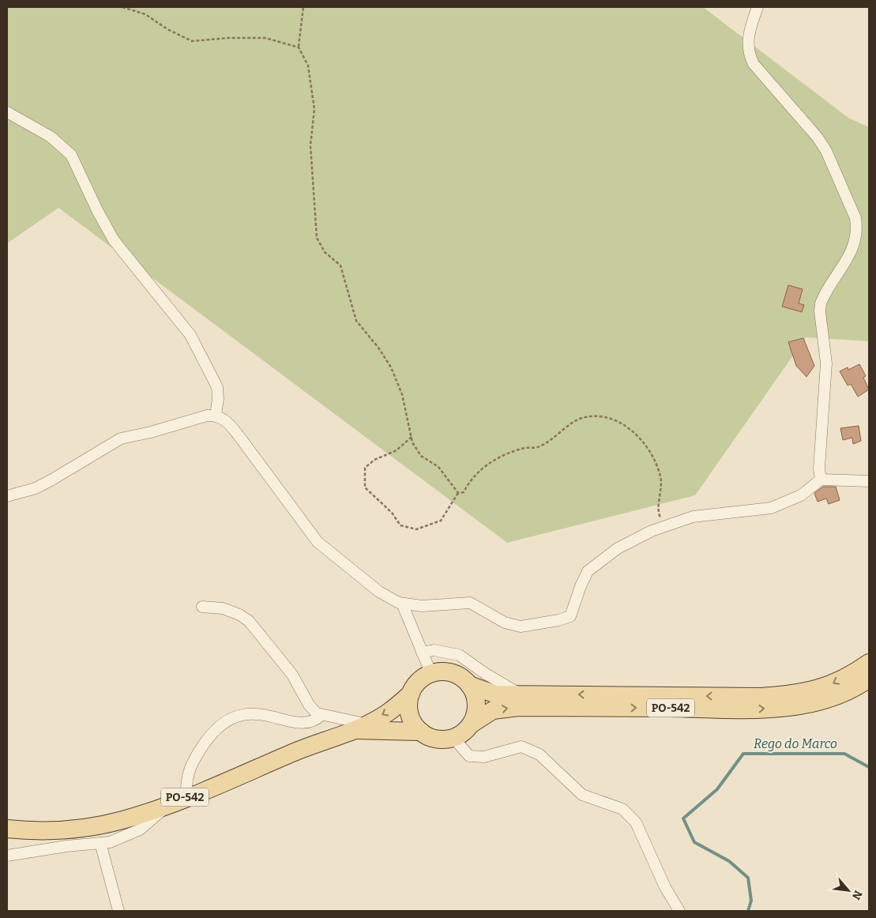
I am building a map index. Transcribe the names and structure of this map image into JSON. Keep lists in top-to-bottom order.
{
  "streets": {
    "main road": ["PO-542"]
  },
  "water": ["Rego do Marco"],
  "north": "bottom right"
}
